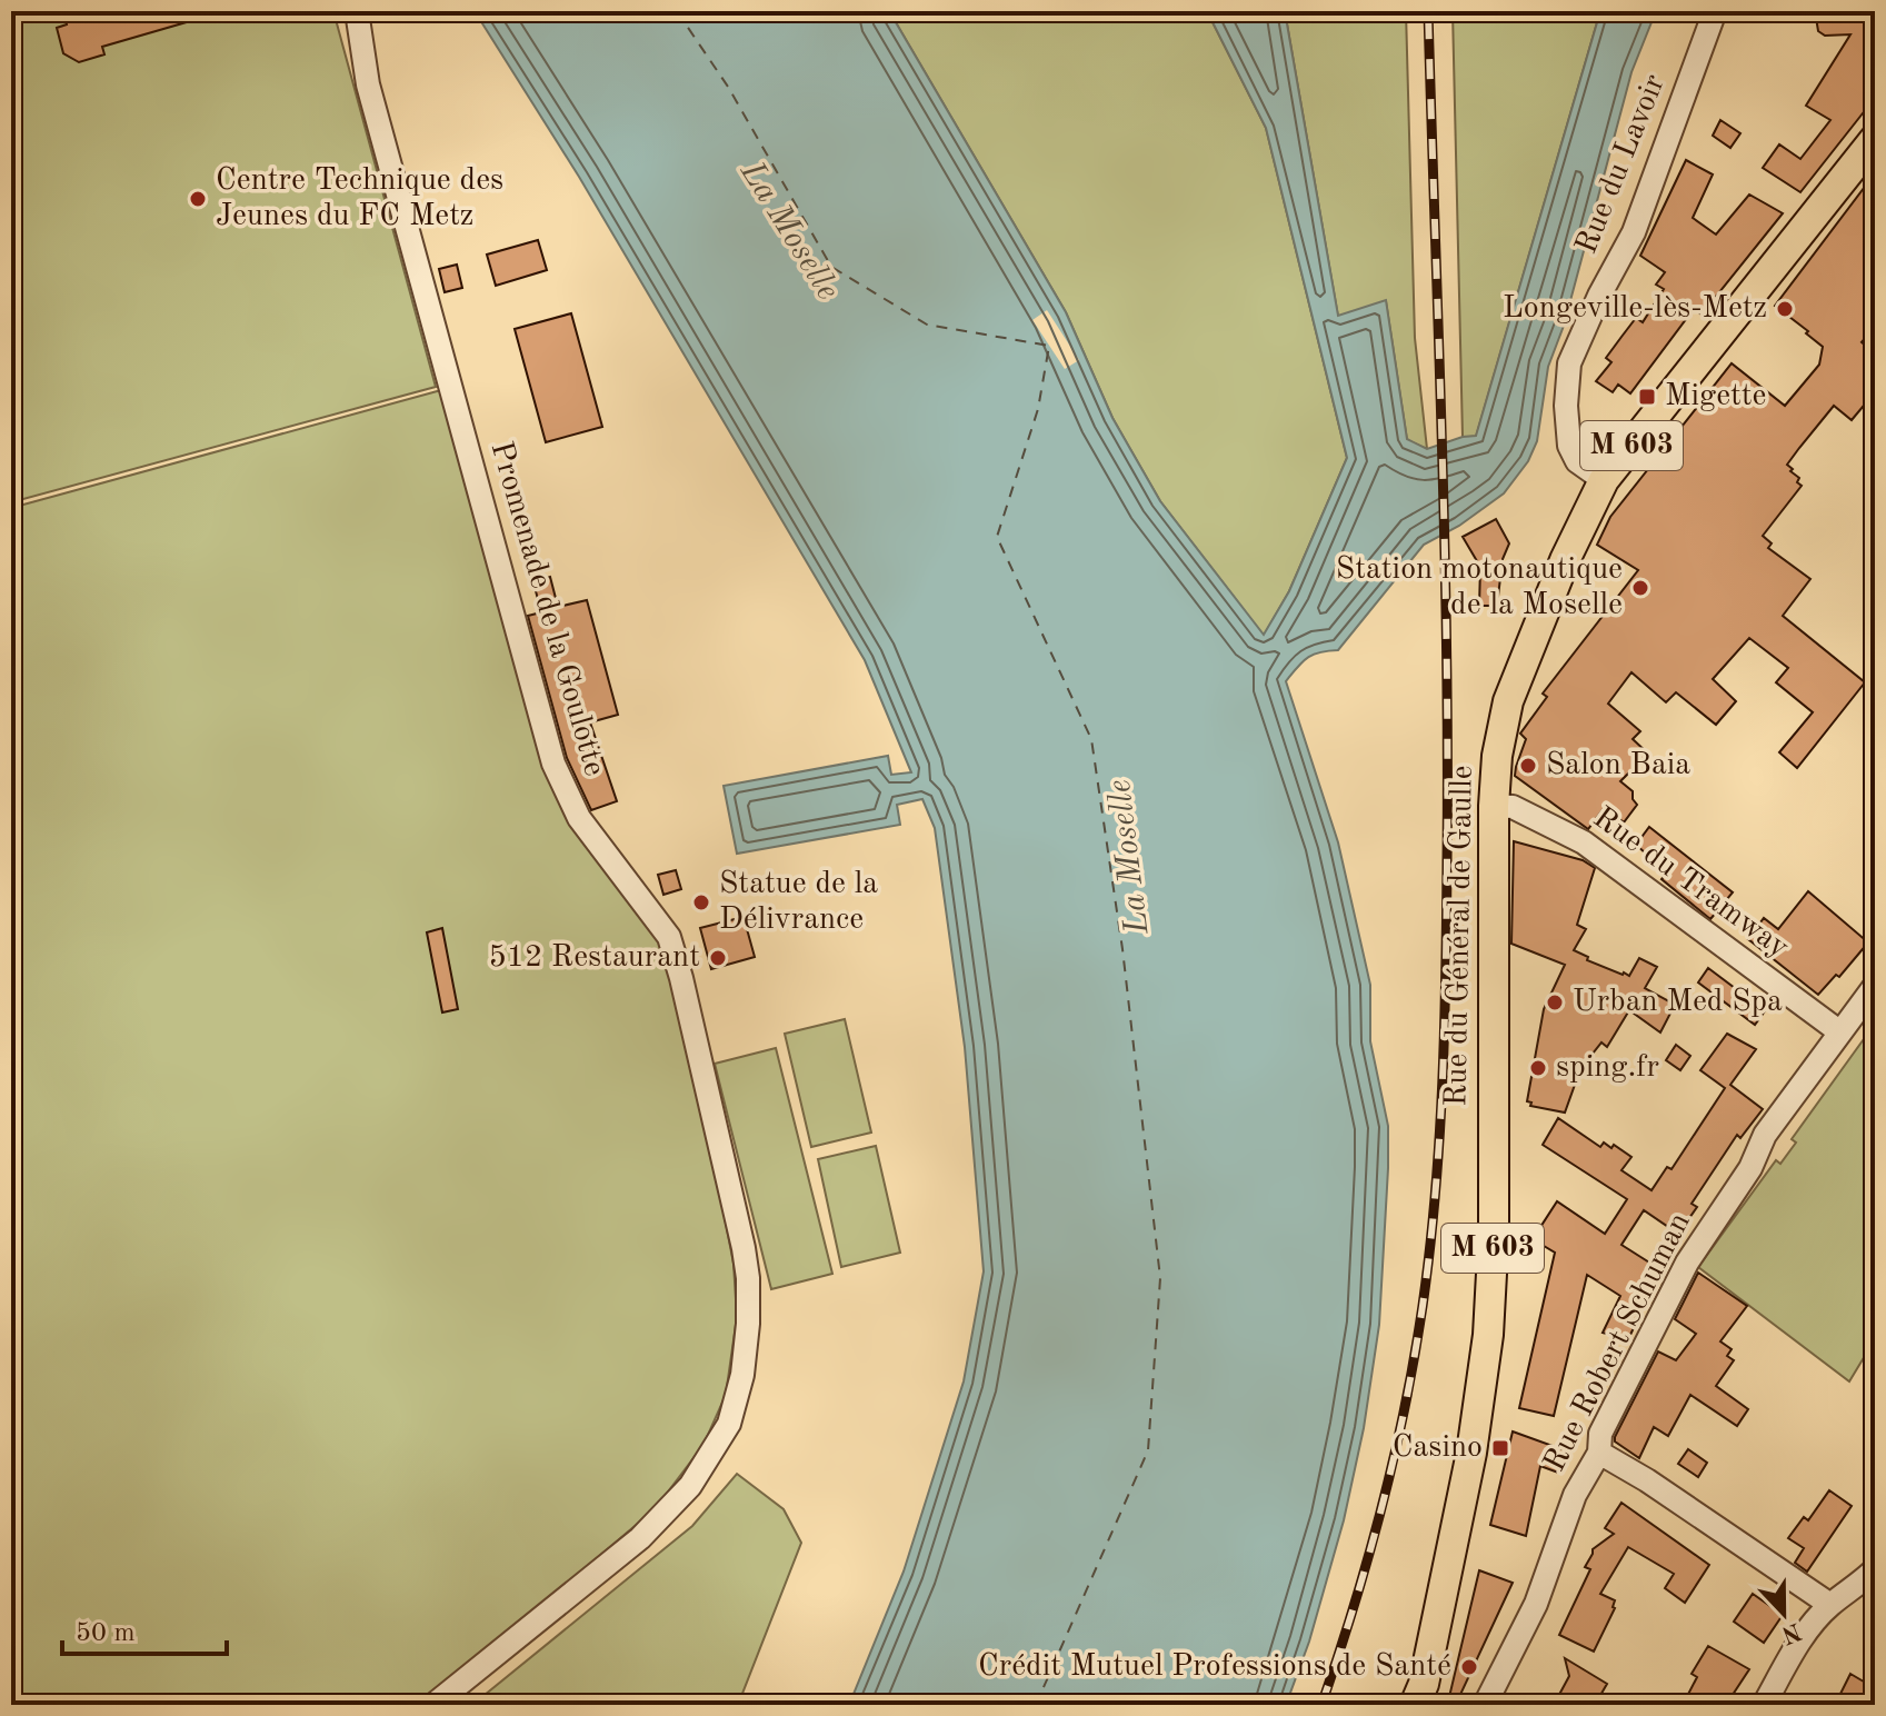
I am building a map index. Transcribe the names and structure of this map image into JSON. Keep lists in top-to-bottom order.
{
  "streets": {
    "main road": ["M 603", "Rue du Général de Gaulle"],
    "street": [
      "Rue du Lavoir",
      "Promenade de la Goulotte",
      "Rue du Tramway",
      "Rue Robert Schuman"
    ]
  },
  "crossings": [
    ["Rue du Lavoir", "Rue du Général de Gaulle"],
    ["Rue du Tramway", "Rue du Général de Gaulle"],
    ["Rue du Tramway", "Rue Robert Schuman"]
  ],
  "water": ["La Moselle"],
  "places": {
    "other": [
      "Centre Technique des Jeunes du FC Metz",
      "Longeville-lès-Metz",
      "Station motonautique de la Moselle",
      "Salon Baia",
      "Statue de la Délivrance",
      "512 Restaurant",
      "Urban Med Spa",
      "sping.fr",
      "Crédit Mutuel Professions de Santé"
    ],
    "transit": ["Migette", "Casino"]
  },
  "scale_bar": "50 m",
  "north": "bottom"
}
